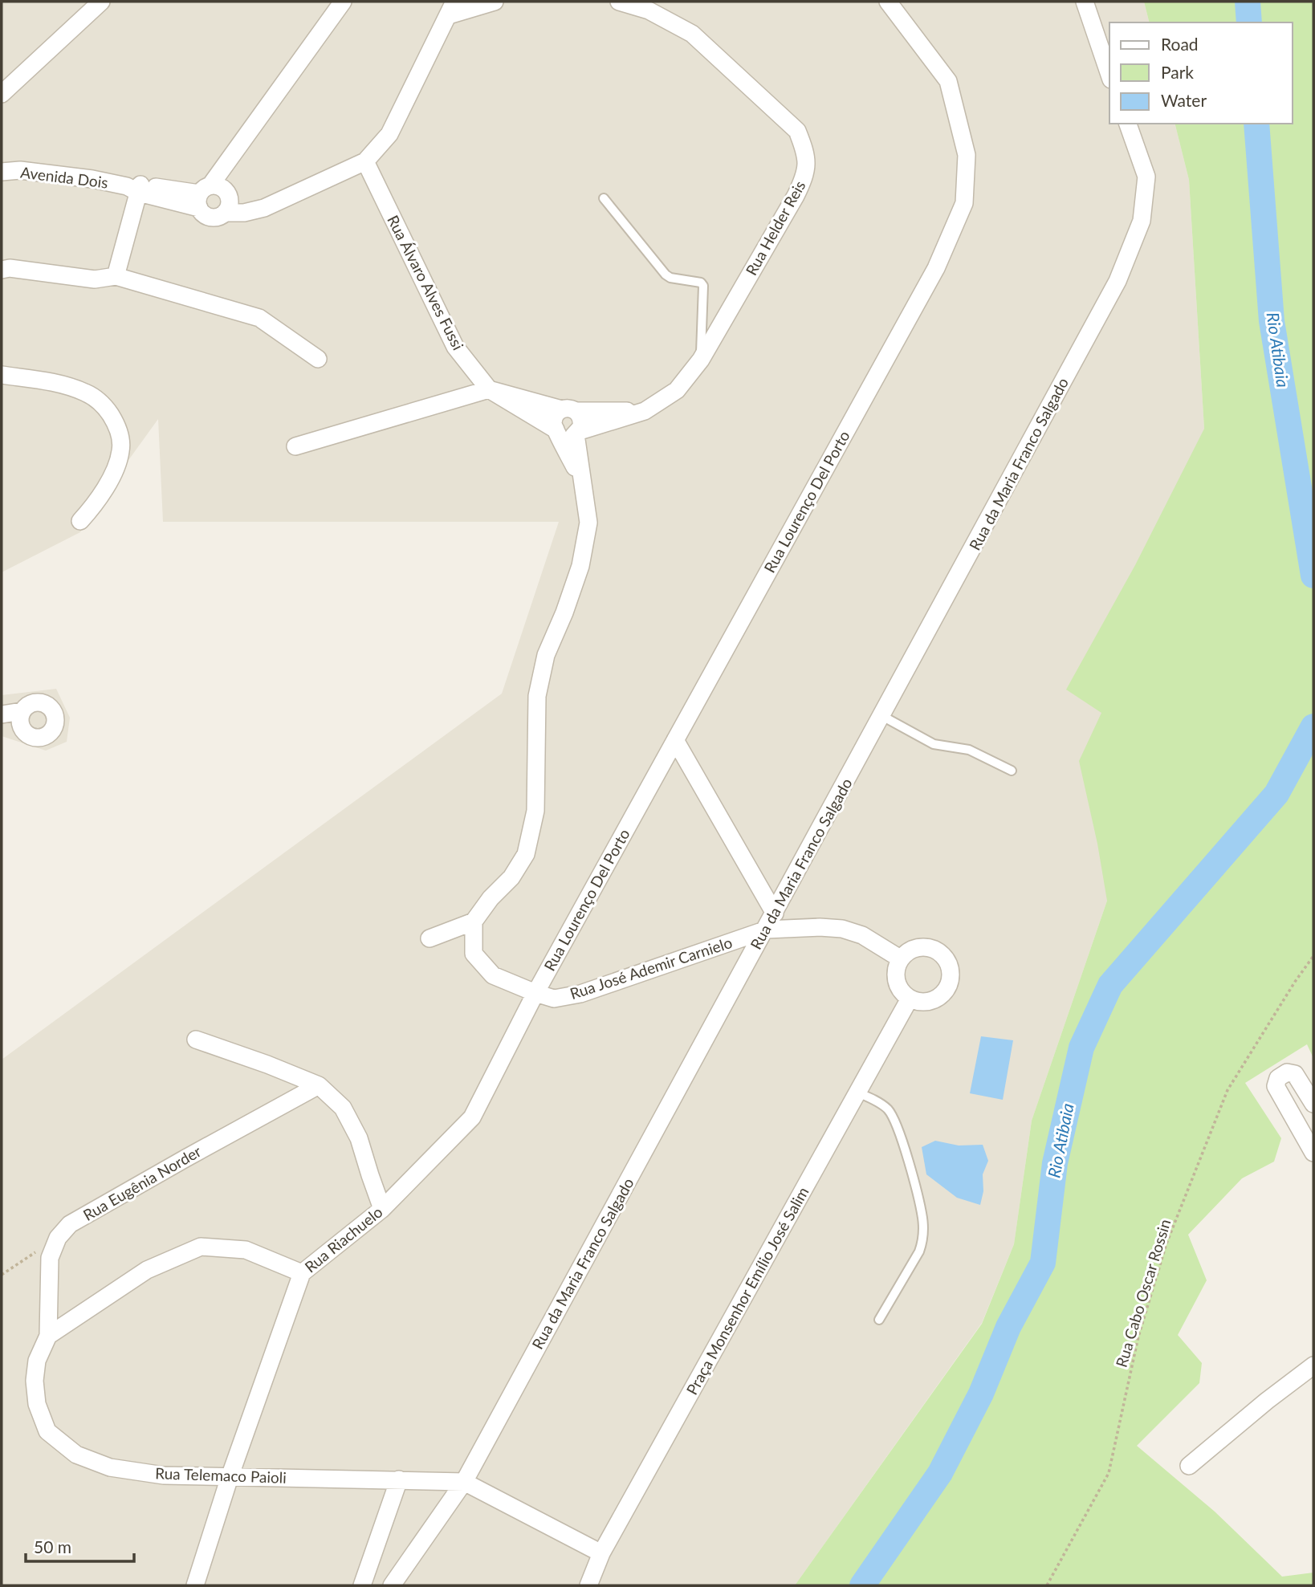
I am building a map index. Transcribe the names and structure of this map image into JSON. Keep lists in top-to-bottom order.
{
  "streets": {
    "street": [
      "Avenida Dois",
      "Rua Helder Reis",
      "Rua Álvaro Alves Fussi",
      "Rua da Maria Franco Salgado",
      "Rua Lourenço Del Porto",
      "Rua José Ademir Carnielo",
      "Rua Eugênia Norder",
      "Rua Riachuelo",
      "Praça Monsenhor Emílio José Salim",
      "Rua Telemaco Paioli"
    ],
    "path": ["Rua Cabo Oscar Rossin"]
  },
  "crossings": [
    ["Avenida Dois", "Rua Álvaro Alves Fussi"],
    ["Rua Helder Reis", "Rua Álvaro Alves Fussi"],
    ["Rua da Maria Franco Salgado", "Rua José Ademir Carnielo"],
    ["Rua da Maria Franco Salgado", "Rua Telemaco Paioli"],
    ["Rua Lourenço Del Porto", "Rua José Ademir Carnielo"],
    ["Rua Lourenço Del Porto", "Rua Riachuelo"],
    ["Rua José Ademir Carnielo", "Rua Riachuelo"],
    ["Rua José Ademir Carnielo", "Praça Monsenhor Emílio José Salim"],
    ["Rua Riachuelo", "Rua Telemaco Paioli"],
    ["Praça Monsenhor Emílio José Salim", "Rua Telemaco Paioli"]
  ],
  "water": ["Rio Atibaia"],
  "legend": ["Road", "Park", "Water"],
  "scale_bar": "50 m"
}
